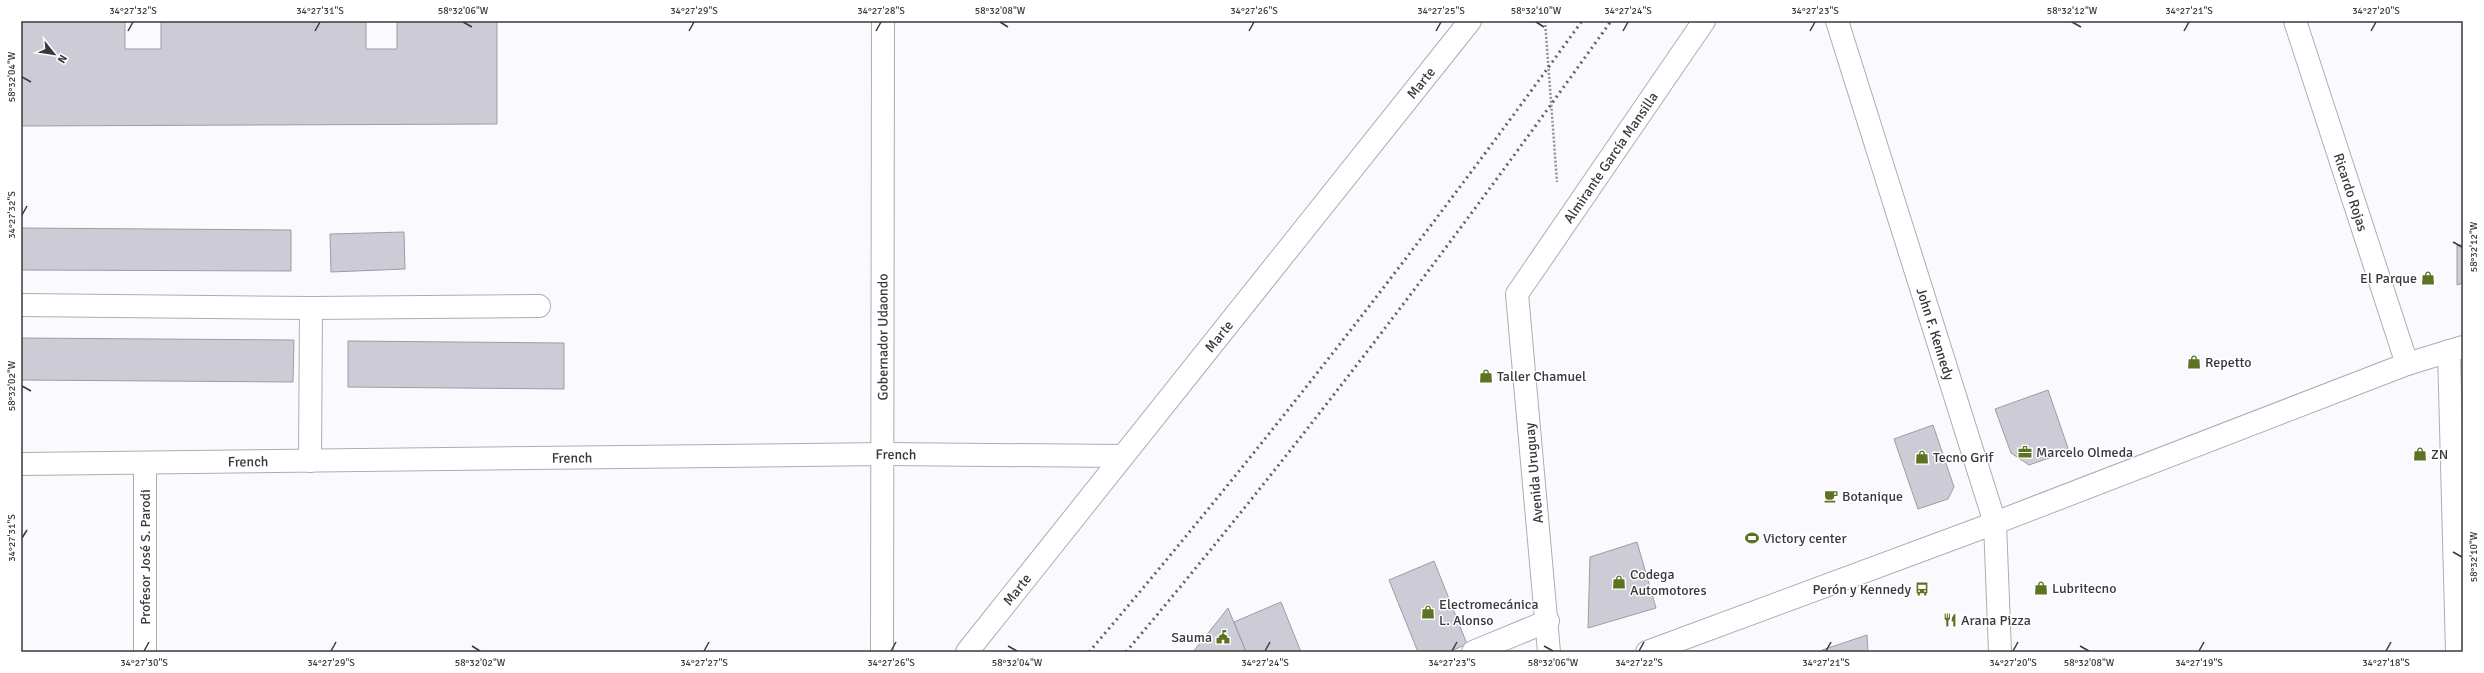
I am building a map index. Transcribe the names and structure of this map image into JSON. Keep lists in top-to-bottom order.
{
  "streets": {
    "street": [
      "Marte",
      "Almirante García Mansilla",
      "Ricardo Rojas",
      "John F. Kennedy",
      "Gobernador Udaondo",
      "French",
      "Avenida Uruguay",
      "Profesor José S. Parodi"
    ]
  },
  "crossings": [
    ["Marte", "French"],
    ["Almirante García Mansilla", "Avenida Uruguay"],
    ["Gobernador Udaondo", "French"],
    ["French", "Profesor José S. Parodi"]
  ],
  "places": {
    "shop": [
      "El Parque",
      "Repetto",
      "Taller Chamuel",
      "ZN",
      "Tecno Grif",
      "Codega Automotores",
      "Lubritecno",
      "Electromecánica L. Alonso"
    ],
    "office": ["Marcelo Olmeda"],
    "cafe": ["Botanique"],
    "sports": ["Victory center"],
    "bus stop": ["Perón y Kennedy"],
    "restaurant": ["Arana Pizza"],
    "public building": ["Sauma"]
  },
  "north": "bottom right",
  "coordinates": [
    "34°27'32\"S",
    "34°27'31\"S",
    "58°32'06\"W",
    "34°27'29\"S",
    "34°27'28\"S",
    "58°32'08\"W",
    "34°27'26\"S",
    "34°27'25\"S",
    "58°32'10\"W",
    "34°27'24\"S",
    "34°27'23\"S",
    "58°32'12\"W",
    "34°27'21\"S",
    "34°27'20\"S",
    "58°32'04\"W",
    "58°32'02\"W",
    "34°27'30\"S",
    "34°27'27\"S",
    "34°27'22\"S",
    "34°27'19\"S",
    "34°27'18\"S"
  ]
}
